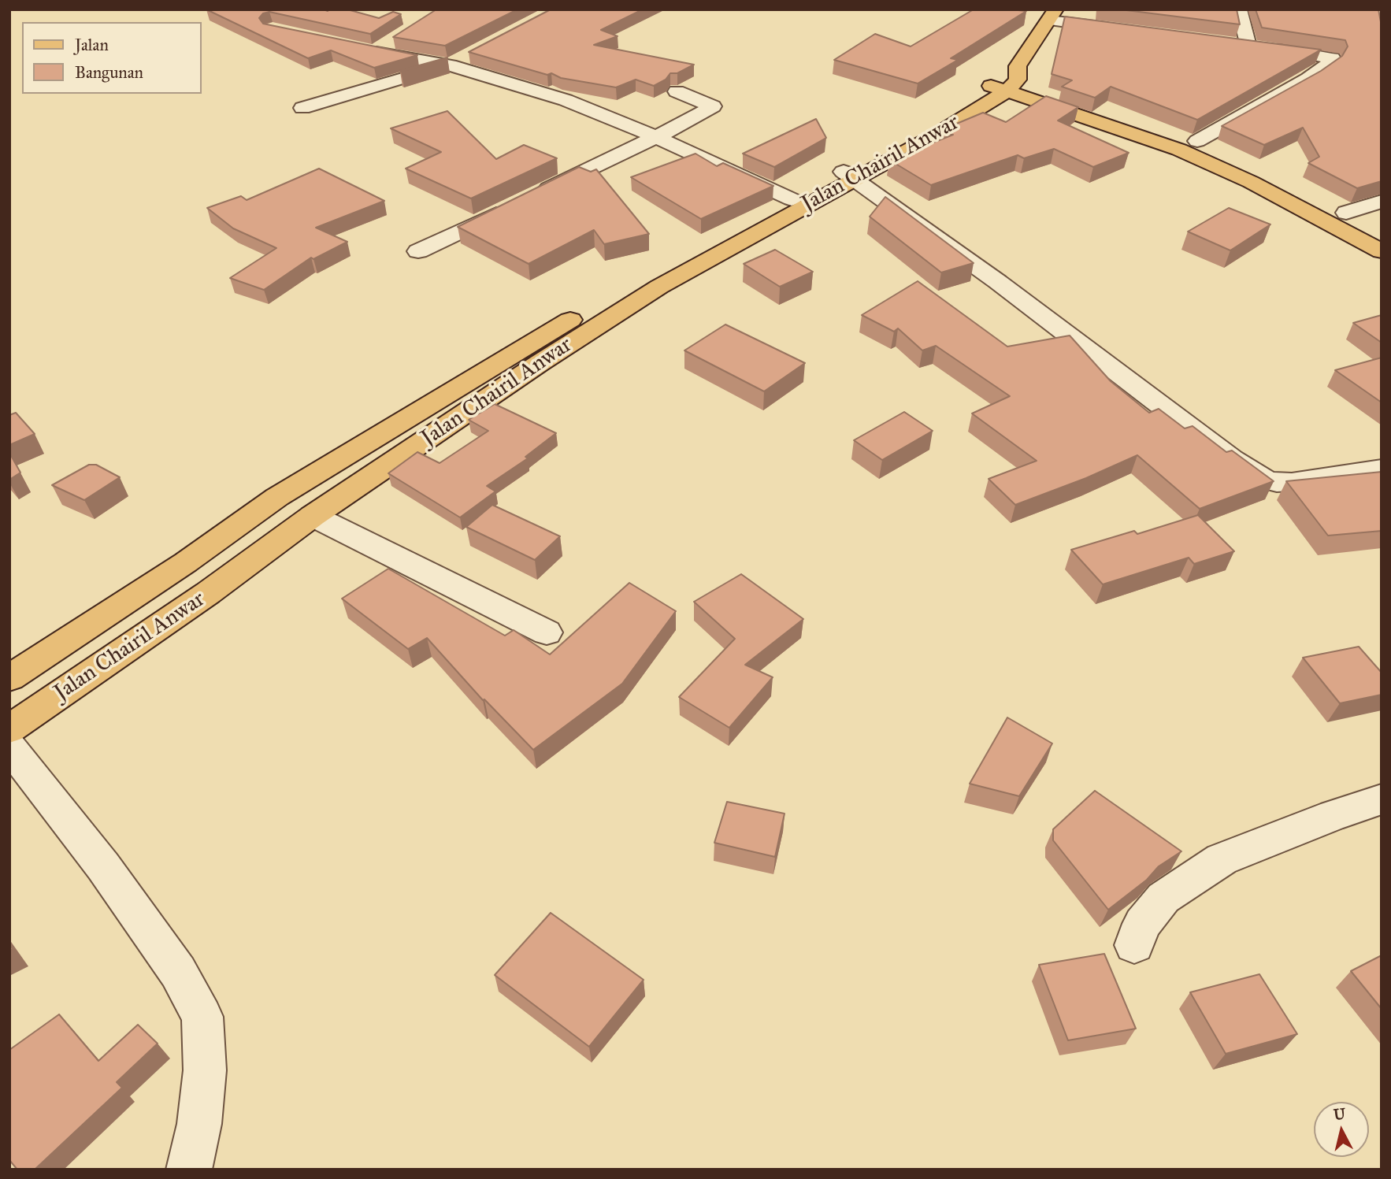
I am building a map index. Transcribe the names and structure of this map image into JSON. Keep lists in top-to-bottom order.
{
  "streets": {
    "main road": ["Jalan Chairil Anwar"]
  },
  "legend": ["Jalan", "Bangunan"],
  "north": "top"
}
